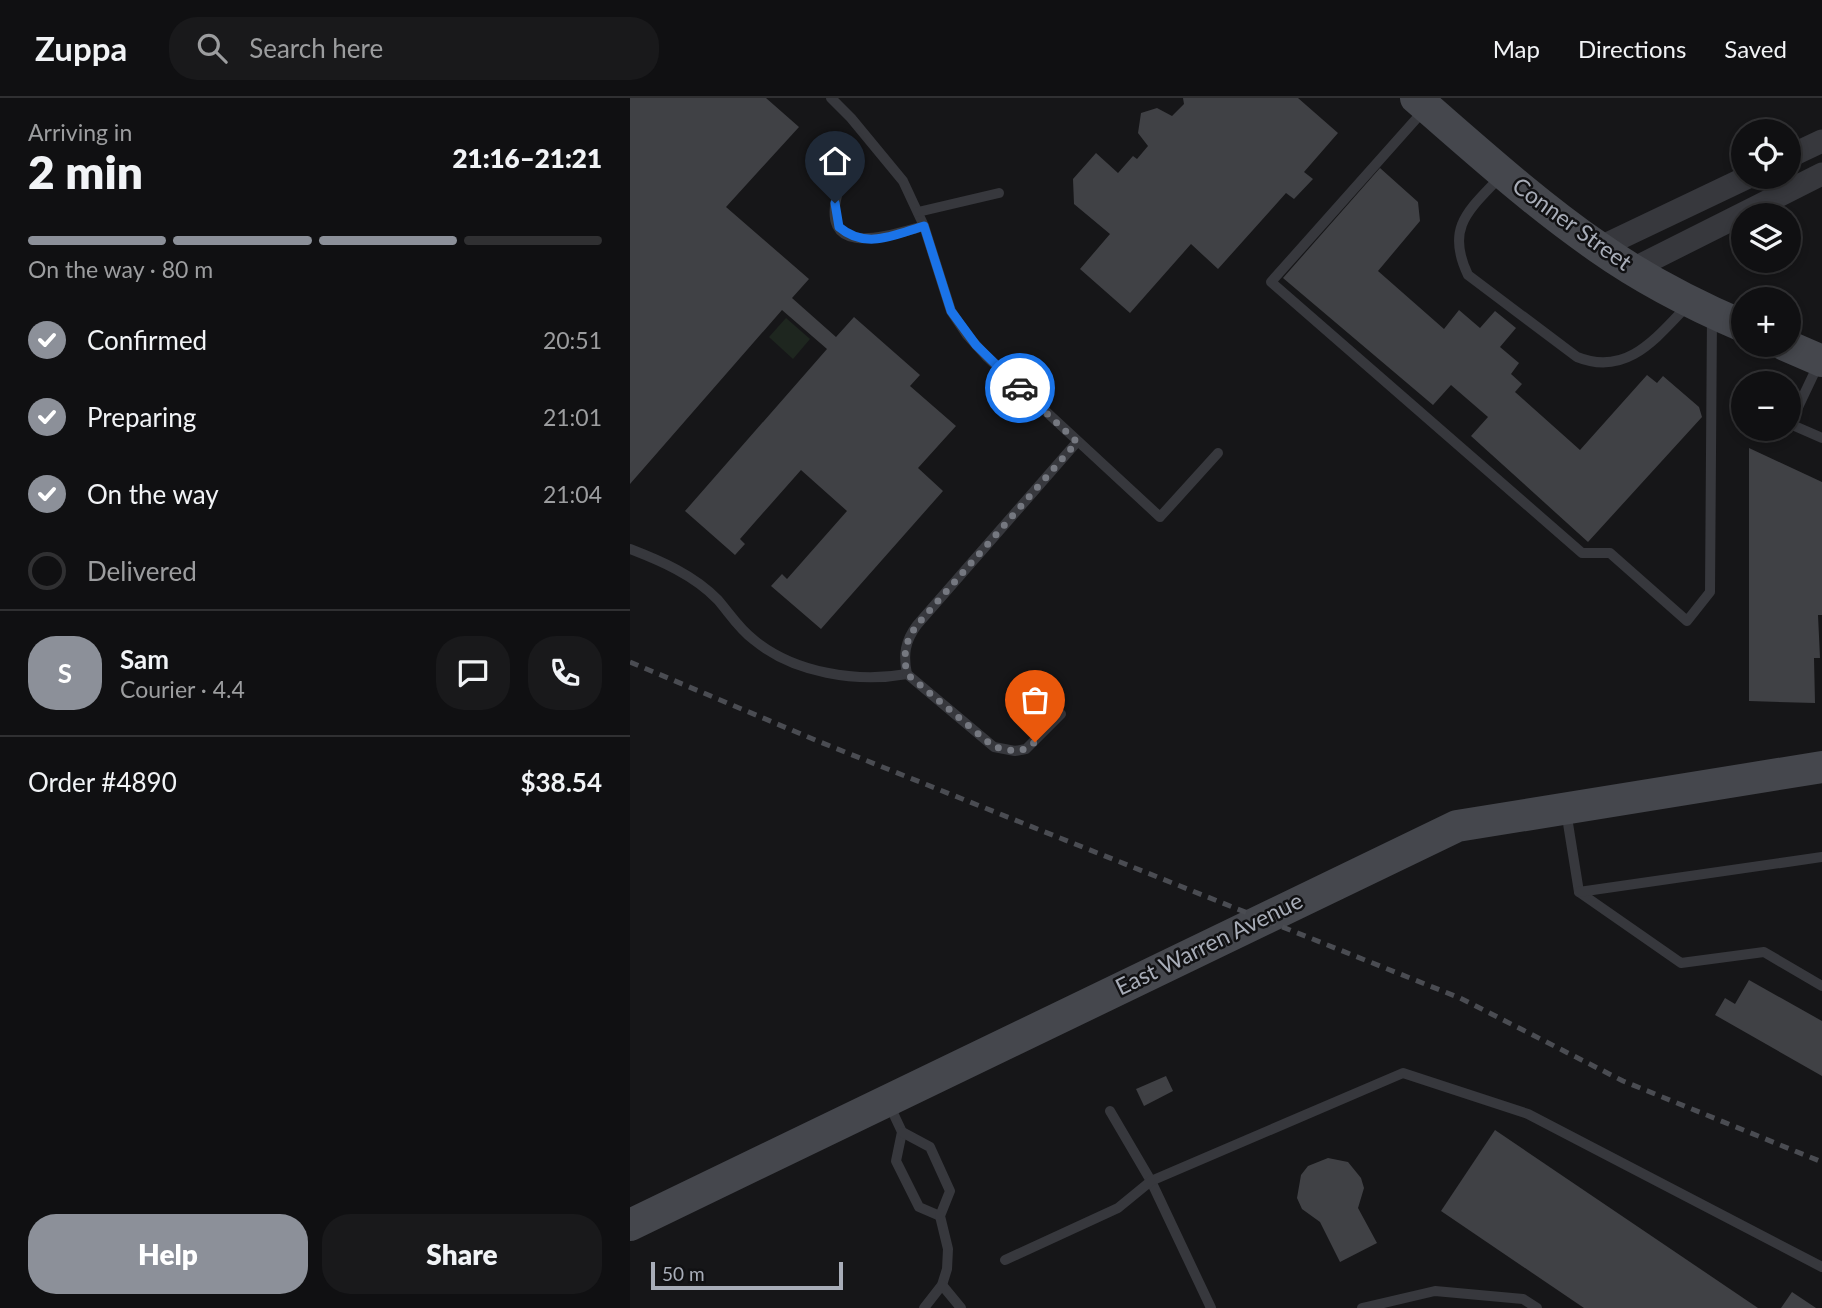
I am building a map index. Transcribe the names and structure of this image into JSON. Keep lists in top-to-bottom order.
{
  "streets": {
    "main road": ["Conner Street", "East Warren Avenue"]
  },
  "scale_bar": "50 m",
  "page": {
    "header": "Zuppa",
    "search": "Search here",
    "nav": ["Map", "Directions", "Saved"],
    "heading": ["2 min", "Arriving in", "21:16–21:21"],
    "panel": [
      "Sam",
      "Courier · 4.4",
      "Order #4890",
      "$38.54"
    ],
    "map_buttons": ["+", "−"],
    "bar": "On the way · 80 m",
    "list": [
      ["Confirmed", "20:51"],
      ["Preparing", "21:01"],
      ["On the way", "21:04"],
      "Delivered"
    ],
    "round": "S",
    "buttons": ["Help", "Share"],
    "scale": "50 m"
  }
}
